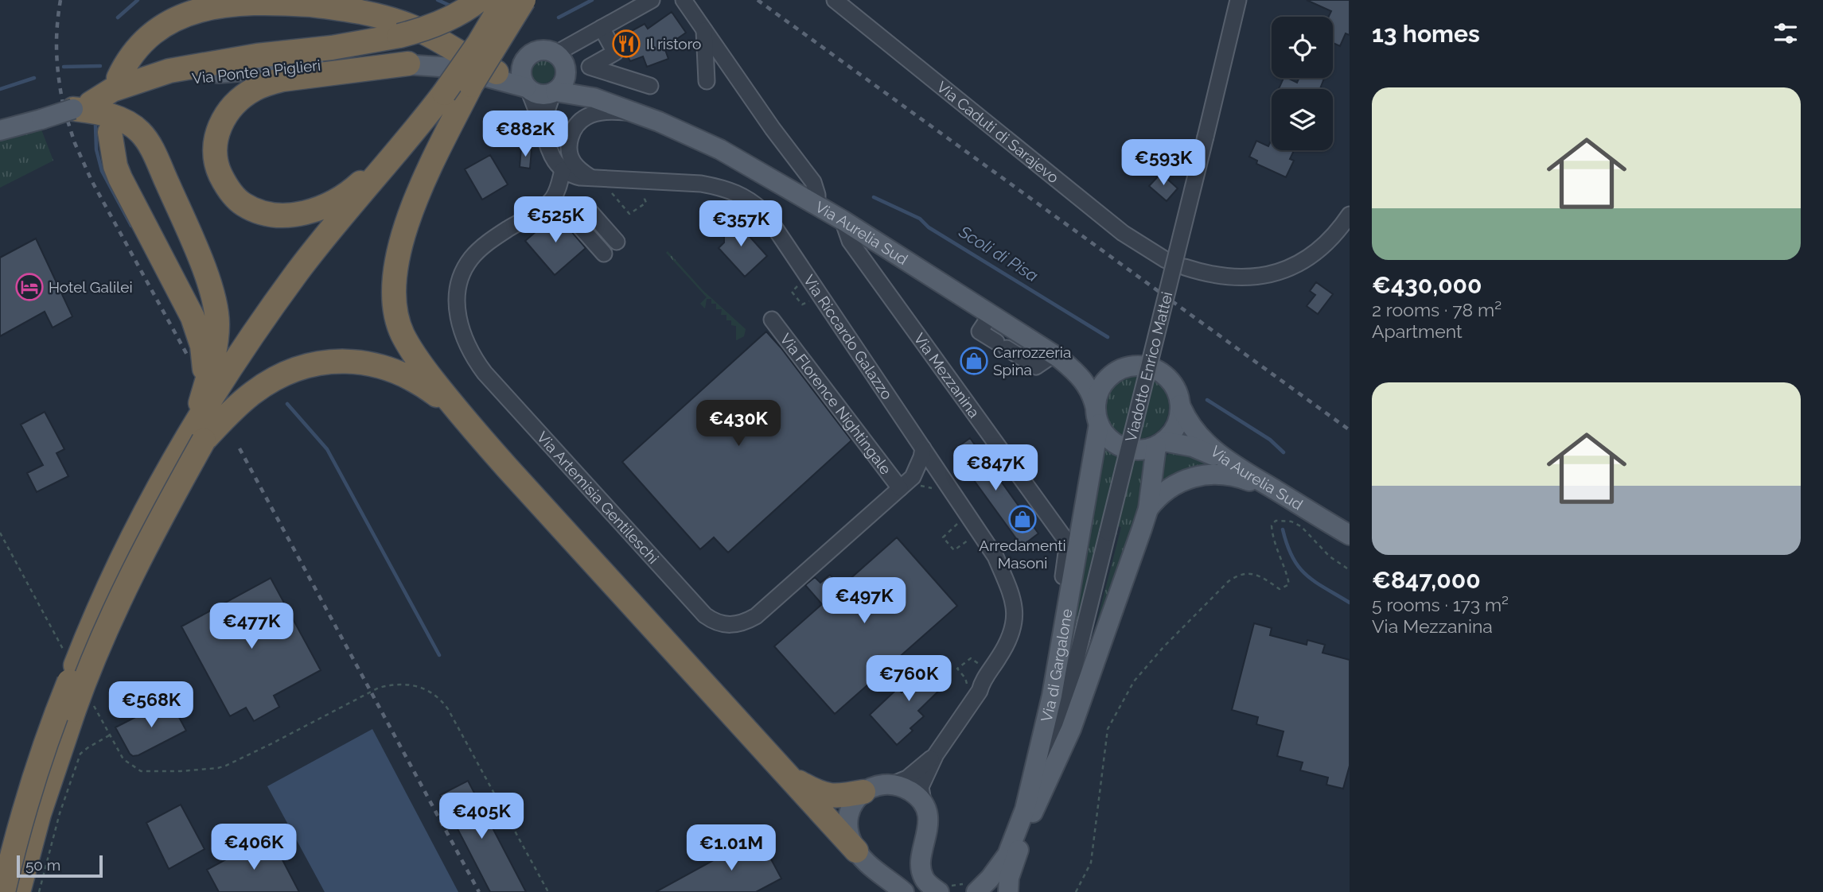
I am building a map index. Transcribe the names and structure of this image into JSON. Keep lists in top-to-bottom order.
{
  "streets": {
    "main road": ["Via Ponte a Piglieri", "Via Aurelia Sud", "Via di Gargalone"],
    "street": [
      "Via Caduti di Sarajevo",
      "Via Riccardo Galazzo",
      "Viadotto Enrico Mattei",
      "Via Mezzanina",
      "Via Florence Nightingale",
      "Via Artemisia Gentileschi"
    ]
  },
  "crossings": [
    ["Via Ponte a Piglieri", "Via Aurelia Sud"],
    ["Via Aurelia Sud", "Via Mezzanina"],
    ["Via Aurelia Sud", "Via di Gargalone"],
    ["Via Riccardo Galazzo", "Via Artemisia Gentileschi"],
    ["Viadotto Enrico Mattei", "Via di Gargalone"],
    ["Via Mezzanina", "Via di Gargalone"],
    ["Via Florence Nightingale", "Via Artemisia Gentileschi"]
  ],
  "water": ["Scoli di Pisa"],
  "places": {
    "restaurant": ["Il ristoro"],
    "hotel": ["Hotel Galilei"],
    "shop": ["Carrozzeria Spina", "Arredamenti Masoni"]
  },
  "scale_bar": "50 m",
  "page": {
    "heading": "13 homes",
    "list": [
      {
        "name": "€430,000",
        "note": "2 rooms · 78 m² · Apartment"
      },
      {
        "name": "€847,000",
        "note": "5 rooms · 173 m² · Via Mezzanina"
      }
    ],
    "price": [
      "€882K",
      "€593K",
      "€525K",
      "€357K",
      "€430K",
      "€847K",
      "€497K",
      "€477K",
      "€760K",
      "€568K",
      "€405K",
      "€406K",
      "€1.01M"
    ],
    "scale": "50 m"
  }
}
